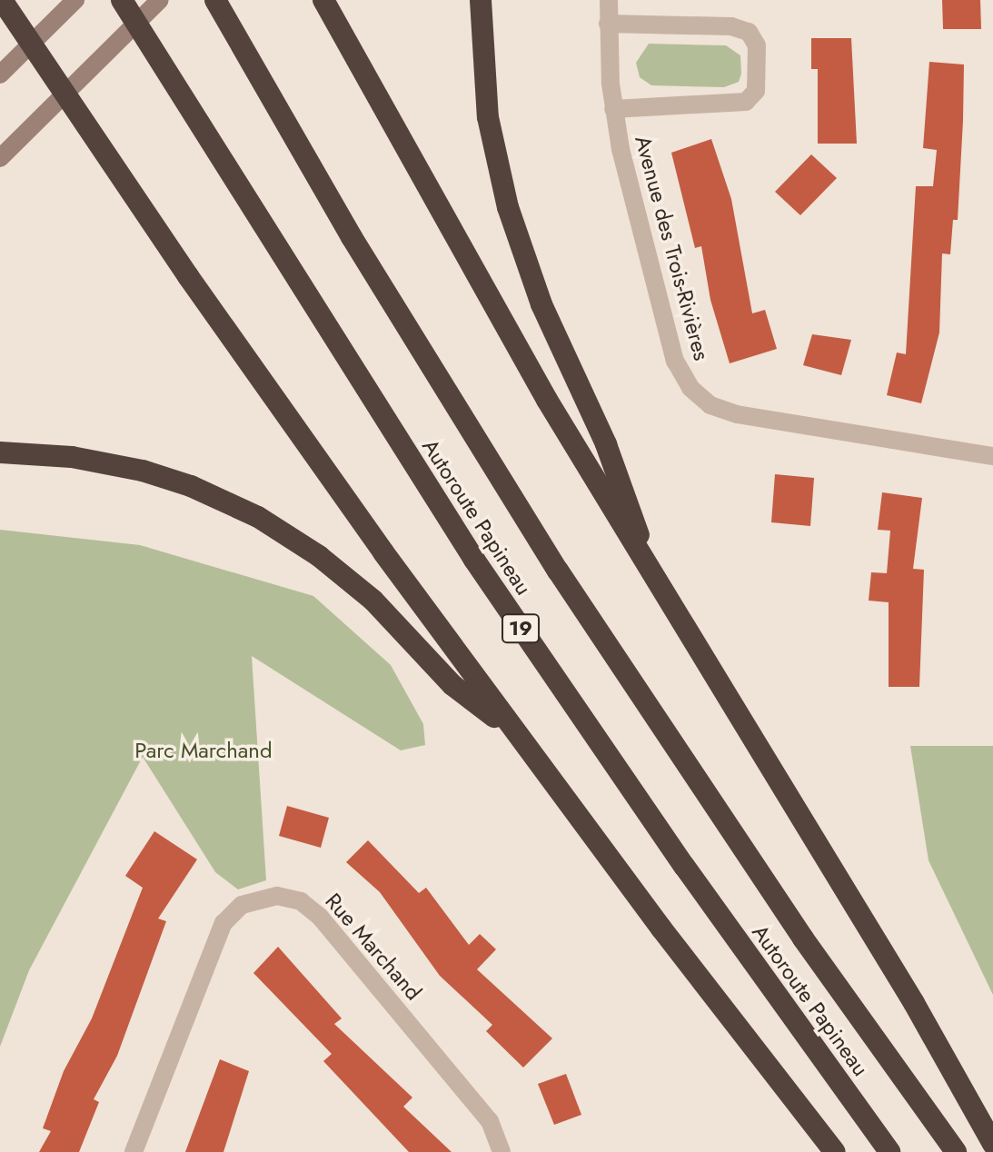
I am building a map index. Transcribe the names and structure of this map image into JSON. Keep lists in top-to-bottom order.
{
  "streets": {
    "highway": ["Autoroute Papineau", "19"],
    "street": ["Avenue des Trois-Rivières", "Rue Marchand"]
  },
  "parks": ["Parc Marchand"]
}
